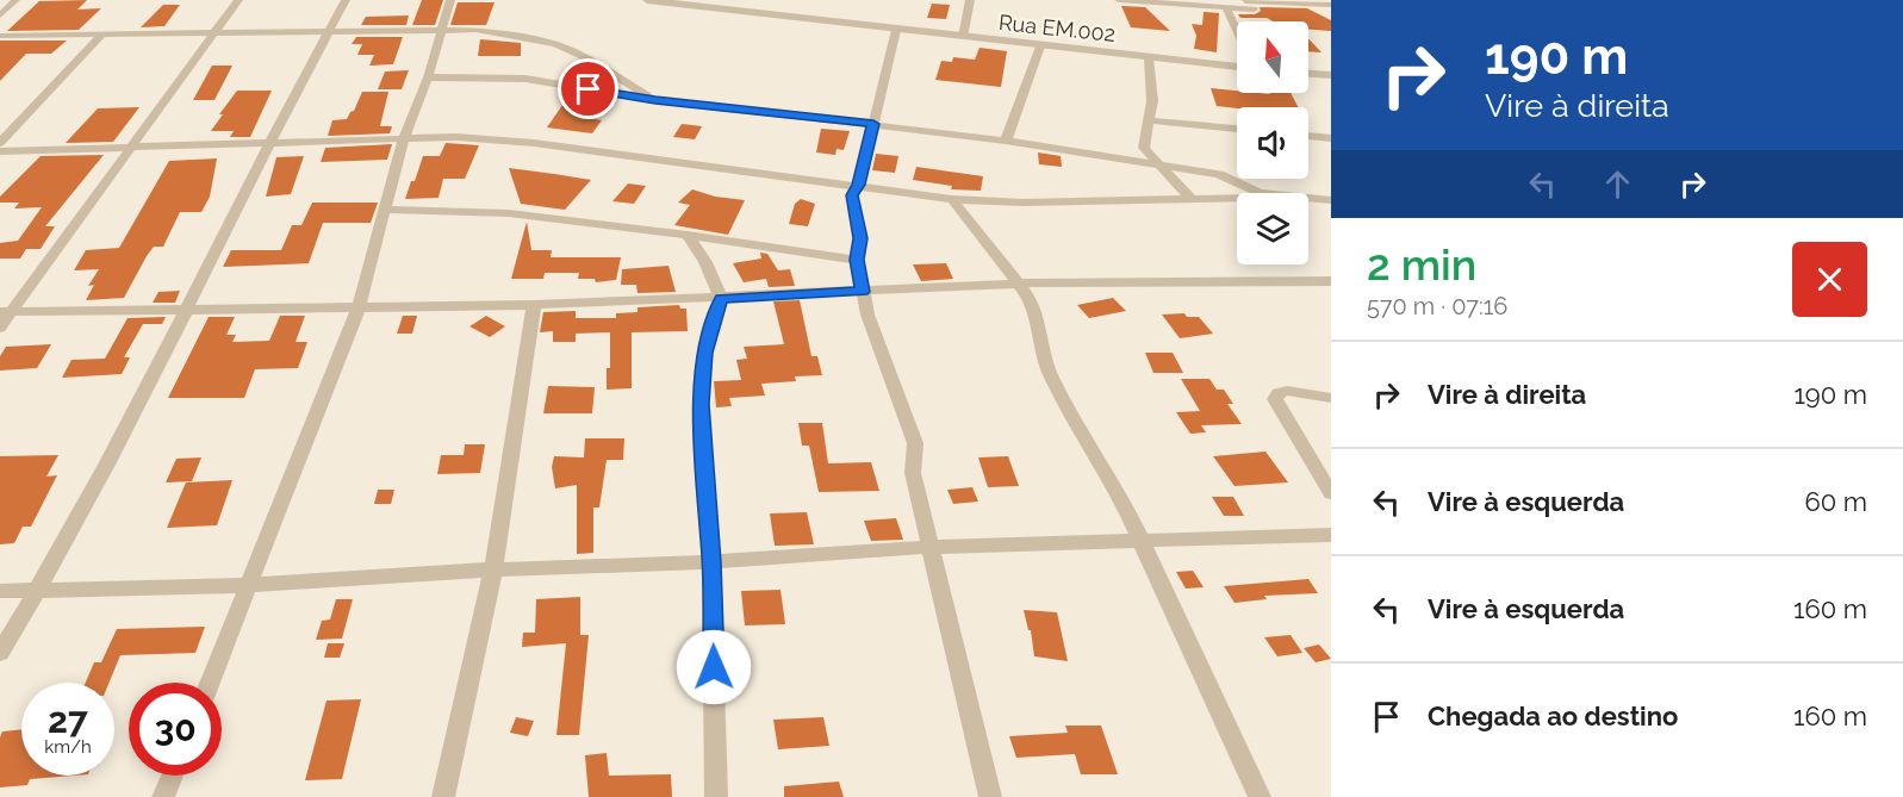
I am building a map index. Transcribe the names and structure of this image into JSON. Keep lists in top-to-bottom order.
{
  "streets": {
    "street": ["Rua EM.002"]
  },
  "north": "top",
  "page": {
    "turn": ["190 m", "Vire à direita"],
    "heading": ["2 min", "570 m · 07:16"],
    "list": [
      {
        "name": "Vire à direita",
        "value": "190 m"
      },
      {
        "name": "Vire à esquerda",
        "value": "60 m"
      },
      {
        "name": "Vire à esquerda",
        "value": "160 m"
      },
      {
        "name": "Chegada ao destino",
        "value": "160 m"
      }
    ],
    "speed": "27 km/h",
    "limit": "30"
  }
}
